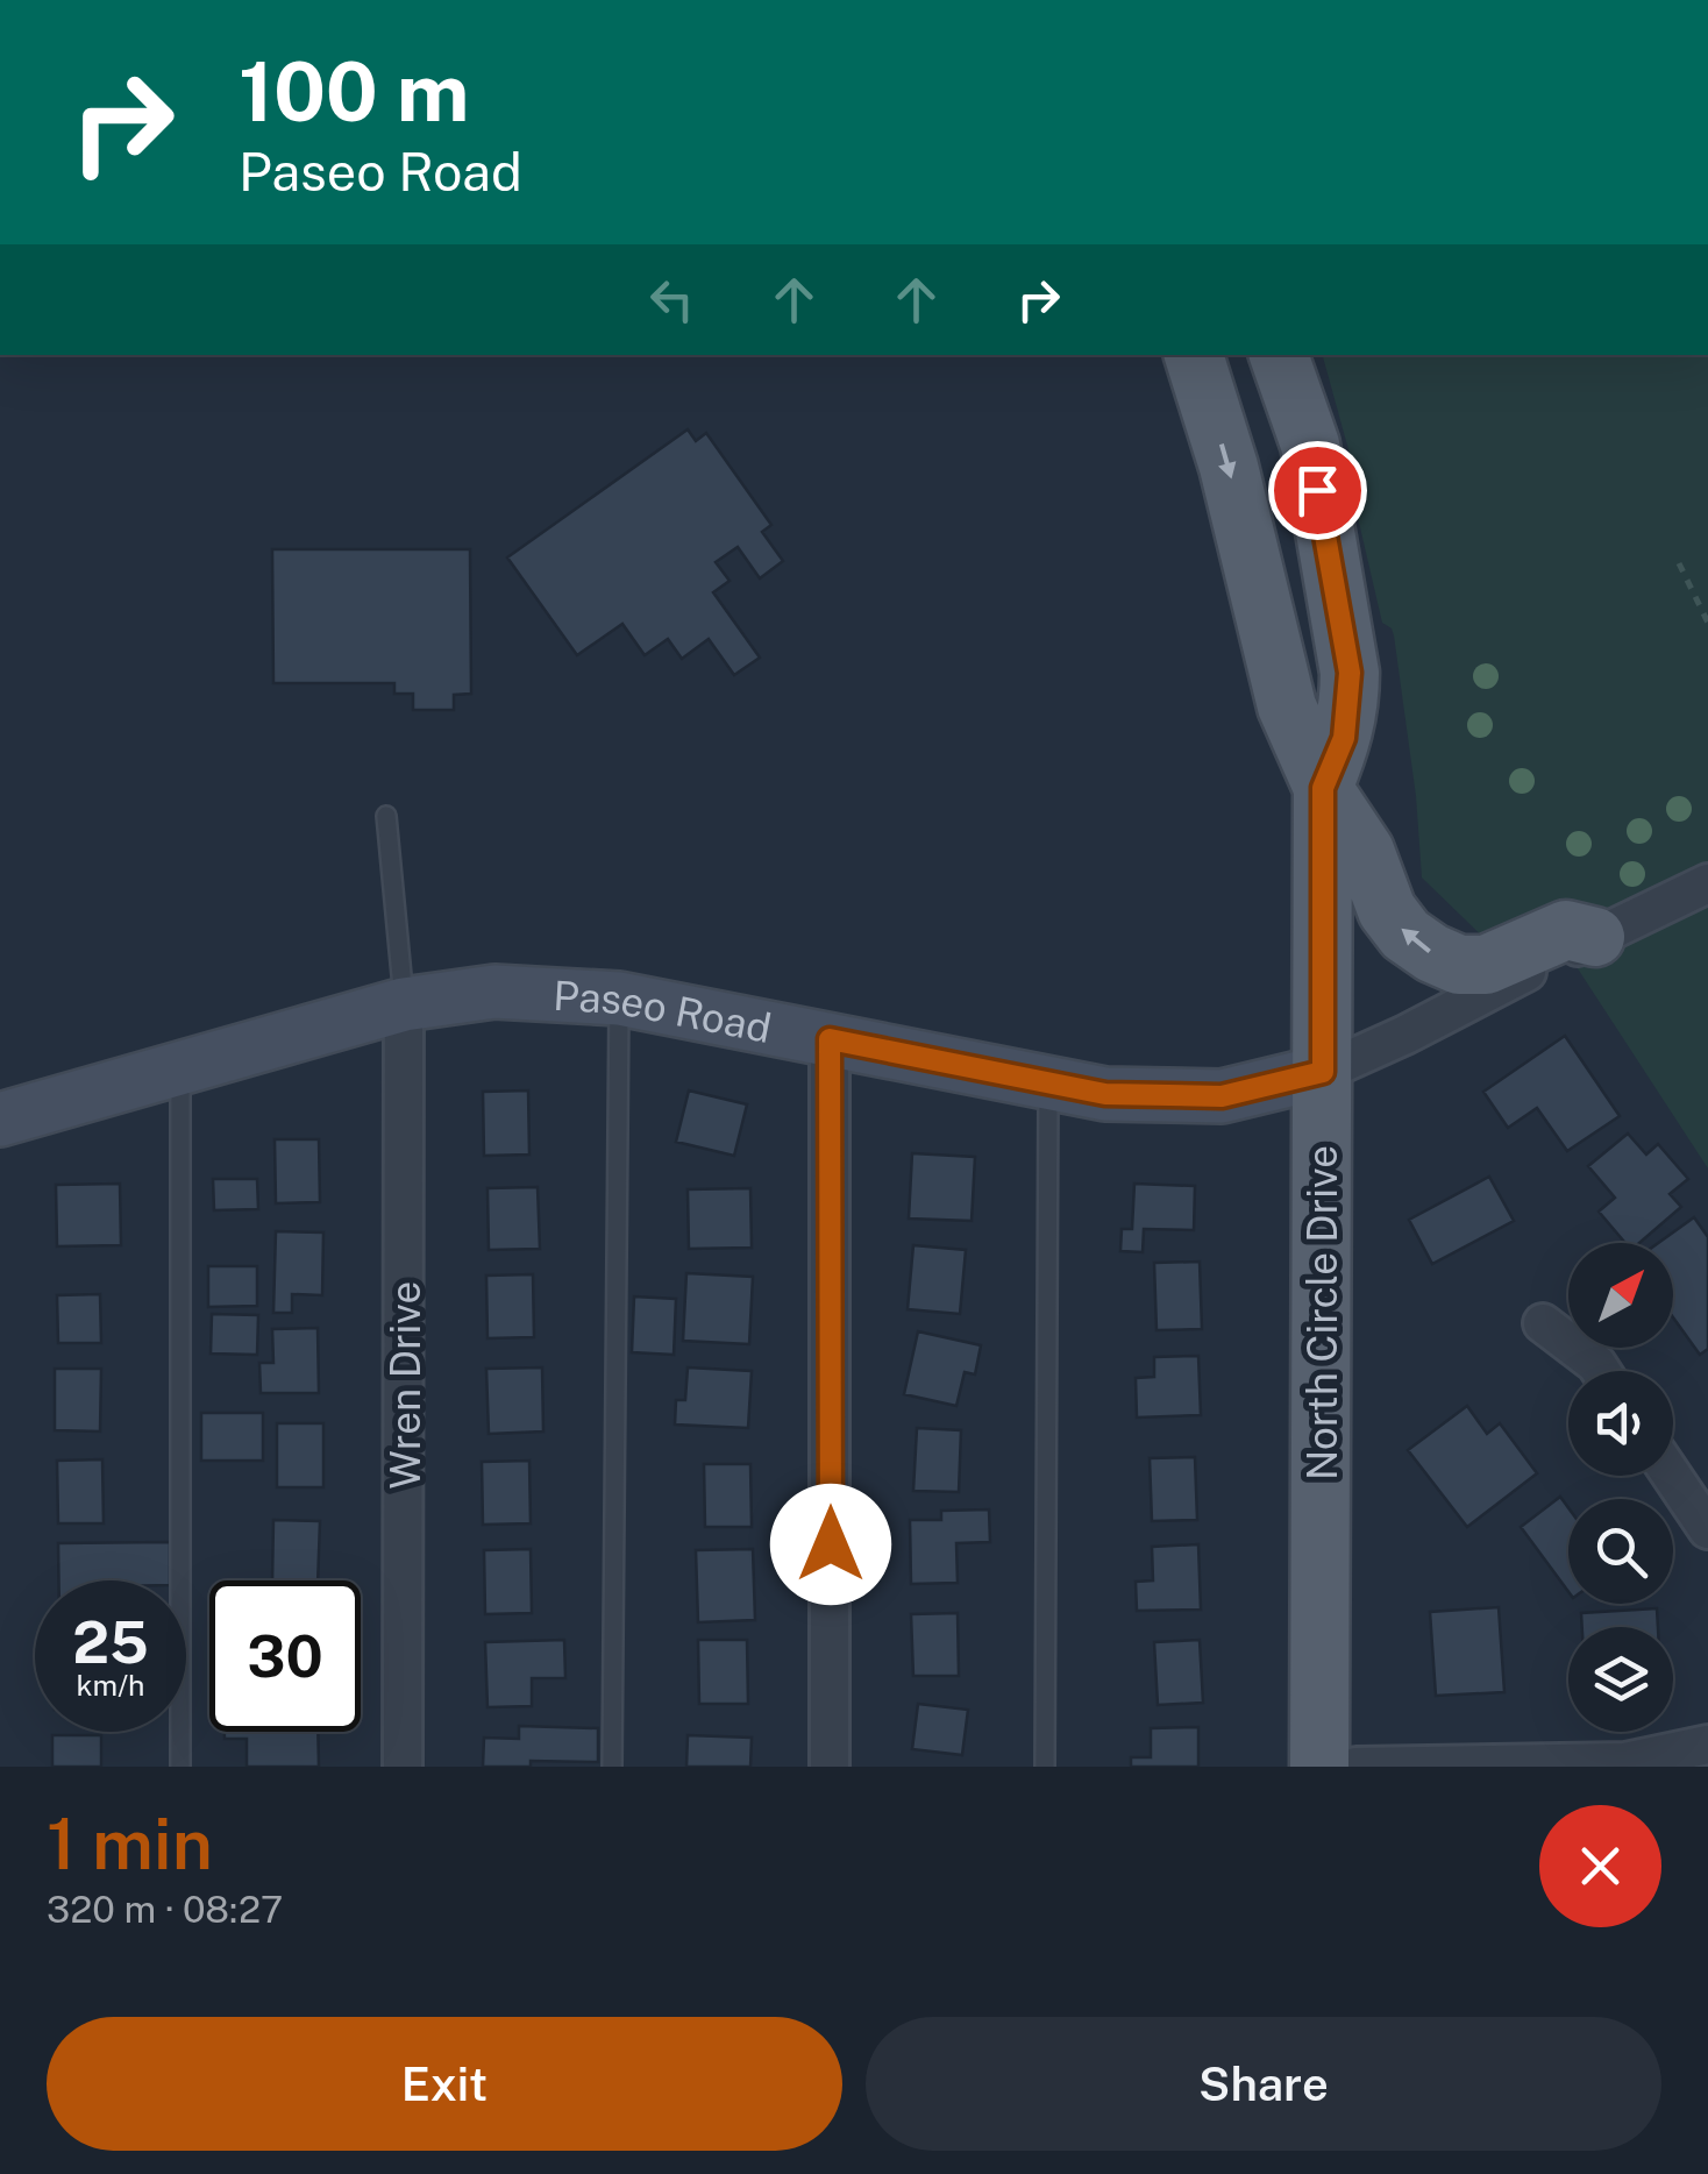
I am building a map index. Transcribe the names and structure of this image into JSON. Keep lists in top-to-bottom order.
{
  "streets": {
    "main road": ["North Circle Drive"],
    "street": ["Paseo Road", "Wren Drive"]
  },
  "crossings": [
    ["Paseo Road", "North Circle Drive"],
    ["Paseo Road", "Wren Drive"]
  ],
  "north": "top right",
  "page": {
    "turn": ["100 m", "Paseo Road"],
    "speed": "25 km/h",
    "limit": "30",
    "heading": ["1 min", "320 m · 08:27"],
    "buttons": ["Exit", "Share"]
  }
}
